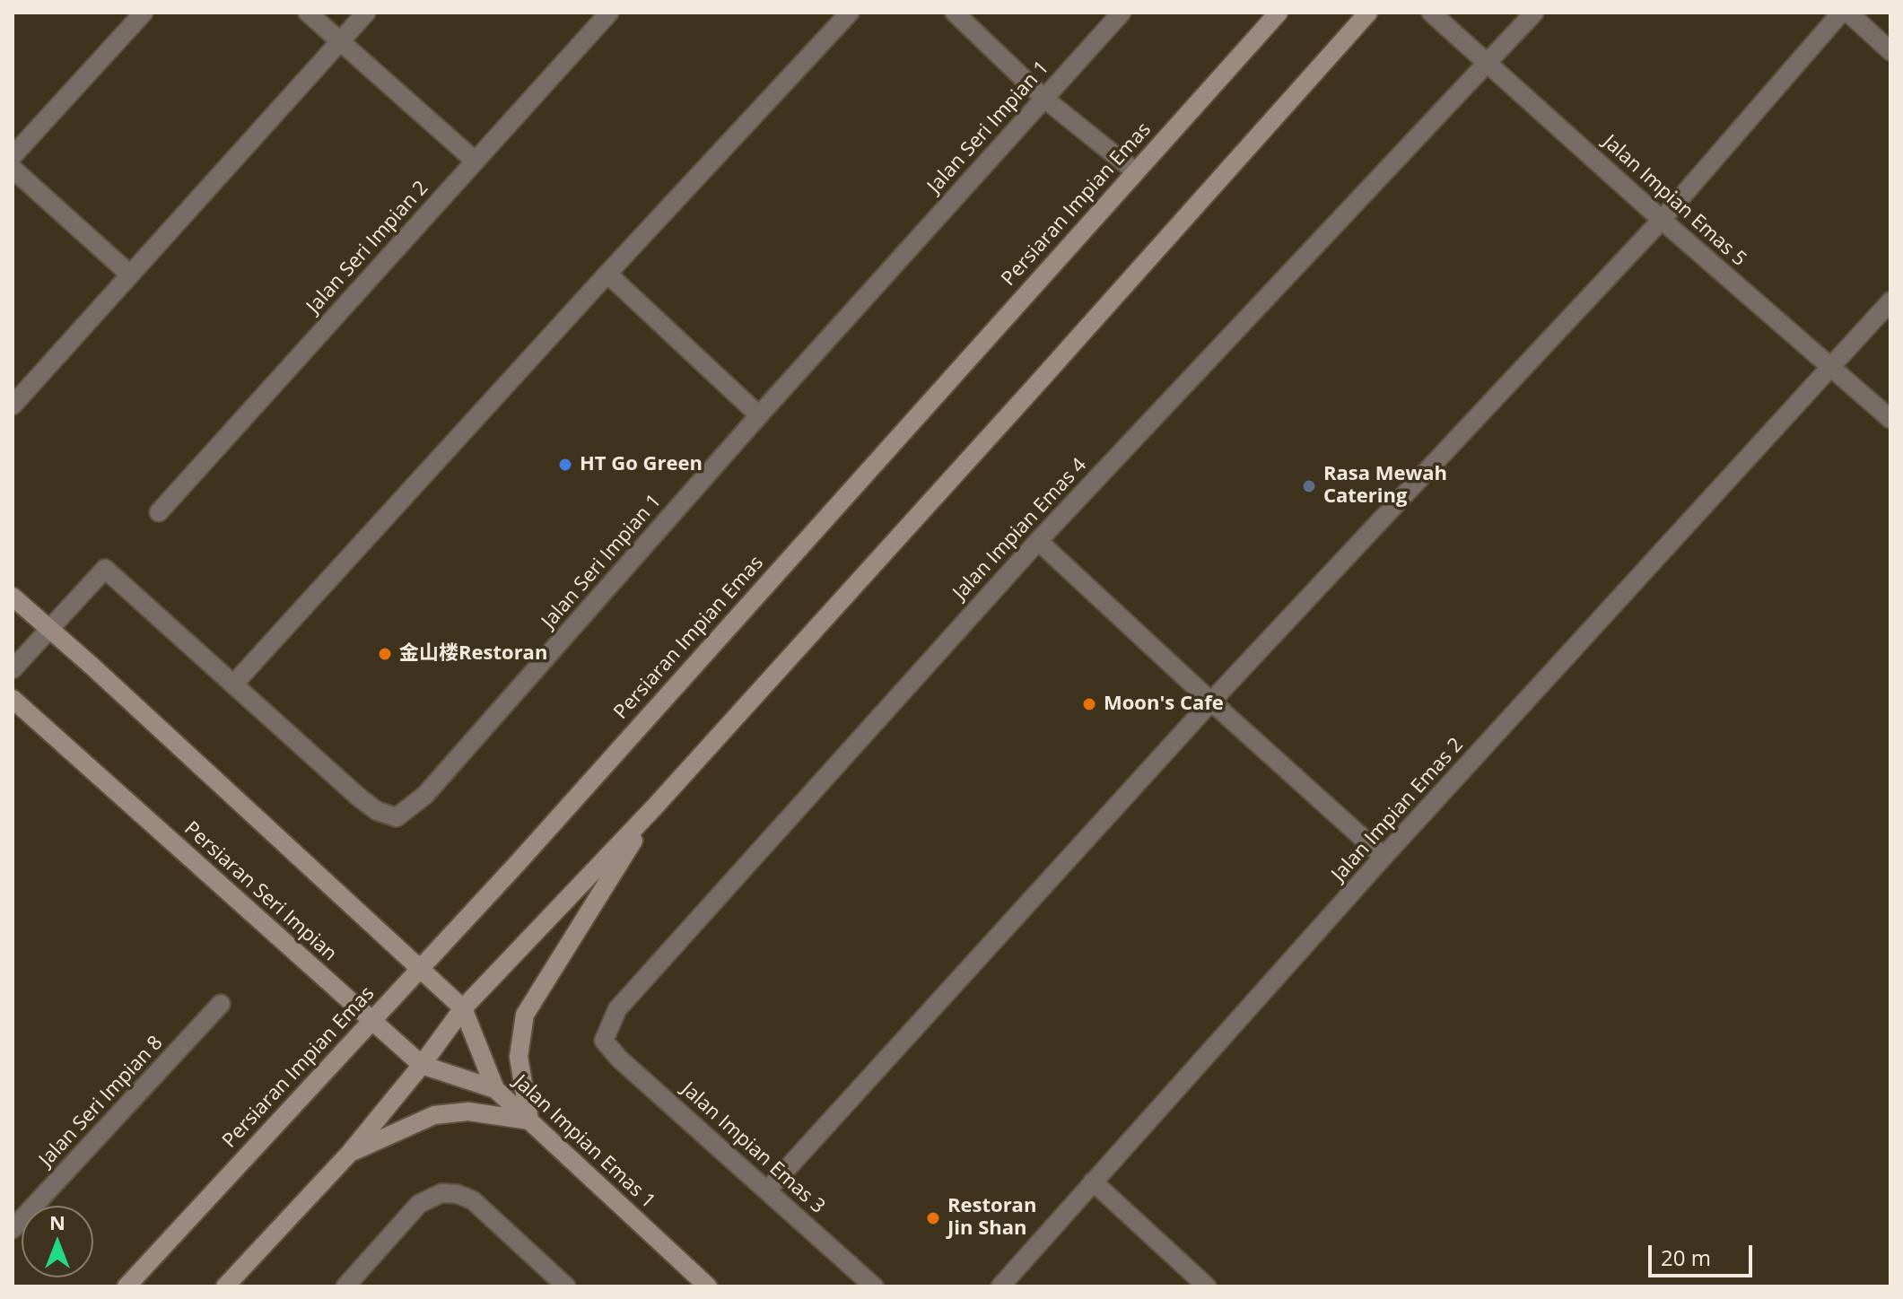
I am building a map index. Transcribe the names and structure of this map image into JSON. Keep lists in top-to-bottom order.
{
  "streets": {
    "main road": ["Persiaran Impian Emas", "Persiaran Seri Impian", "Jalan Impian Emas 1"],
    "street": [
      "Jalan Seri Impian 1",
      "Jalan Impian Emas 5",
      "Jalan Seri Impian 2",
      "Jalan Impian Emas 4",
      "Jalan Impian Emas 2",
      "Jalan Seri Impian 8",
      "Jalan Impian Emas 3"
    ]
  },
  "crossings": [
    ["Jalan Impian Emas 5", "Jalan Impian Emas 4"],
    ["Jalan Impian Emas 5", "Jalan Impian Emas 2"],
    ["Persiaran Impian Emas", "Persiaran Seri Impian"],
    ["Jalan Impian Emas 4", "Jalan Impian Emas 3"],
    ["Persiaran Seri Impian", "Jalan Impian Emas 1"]
  ],
  "places": [
    "HT Go Green",
    "Rasa Mewah Catering",
    "金山楼Restoran",
    "Moon's Cafe",
    "Restoran Jin Shan"
  ],
  "scale_bar": "20 m",
  "north": "top"
}
